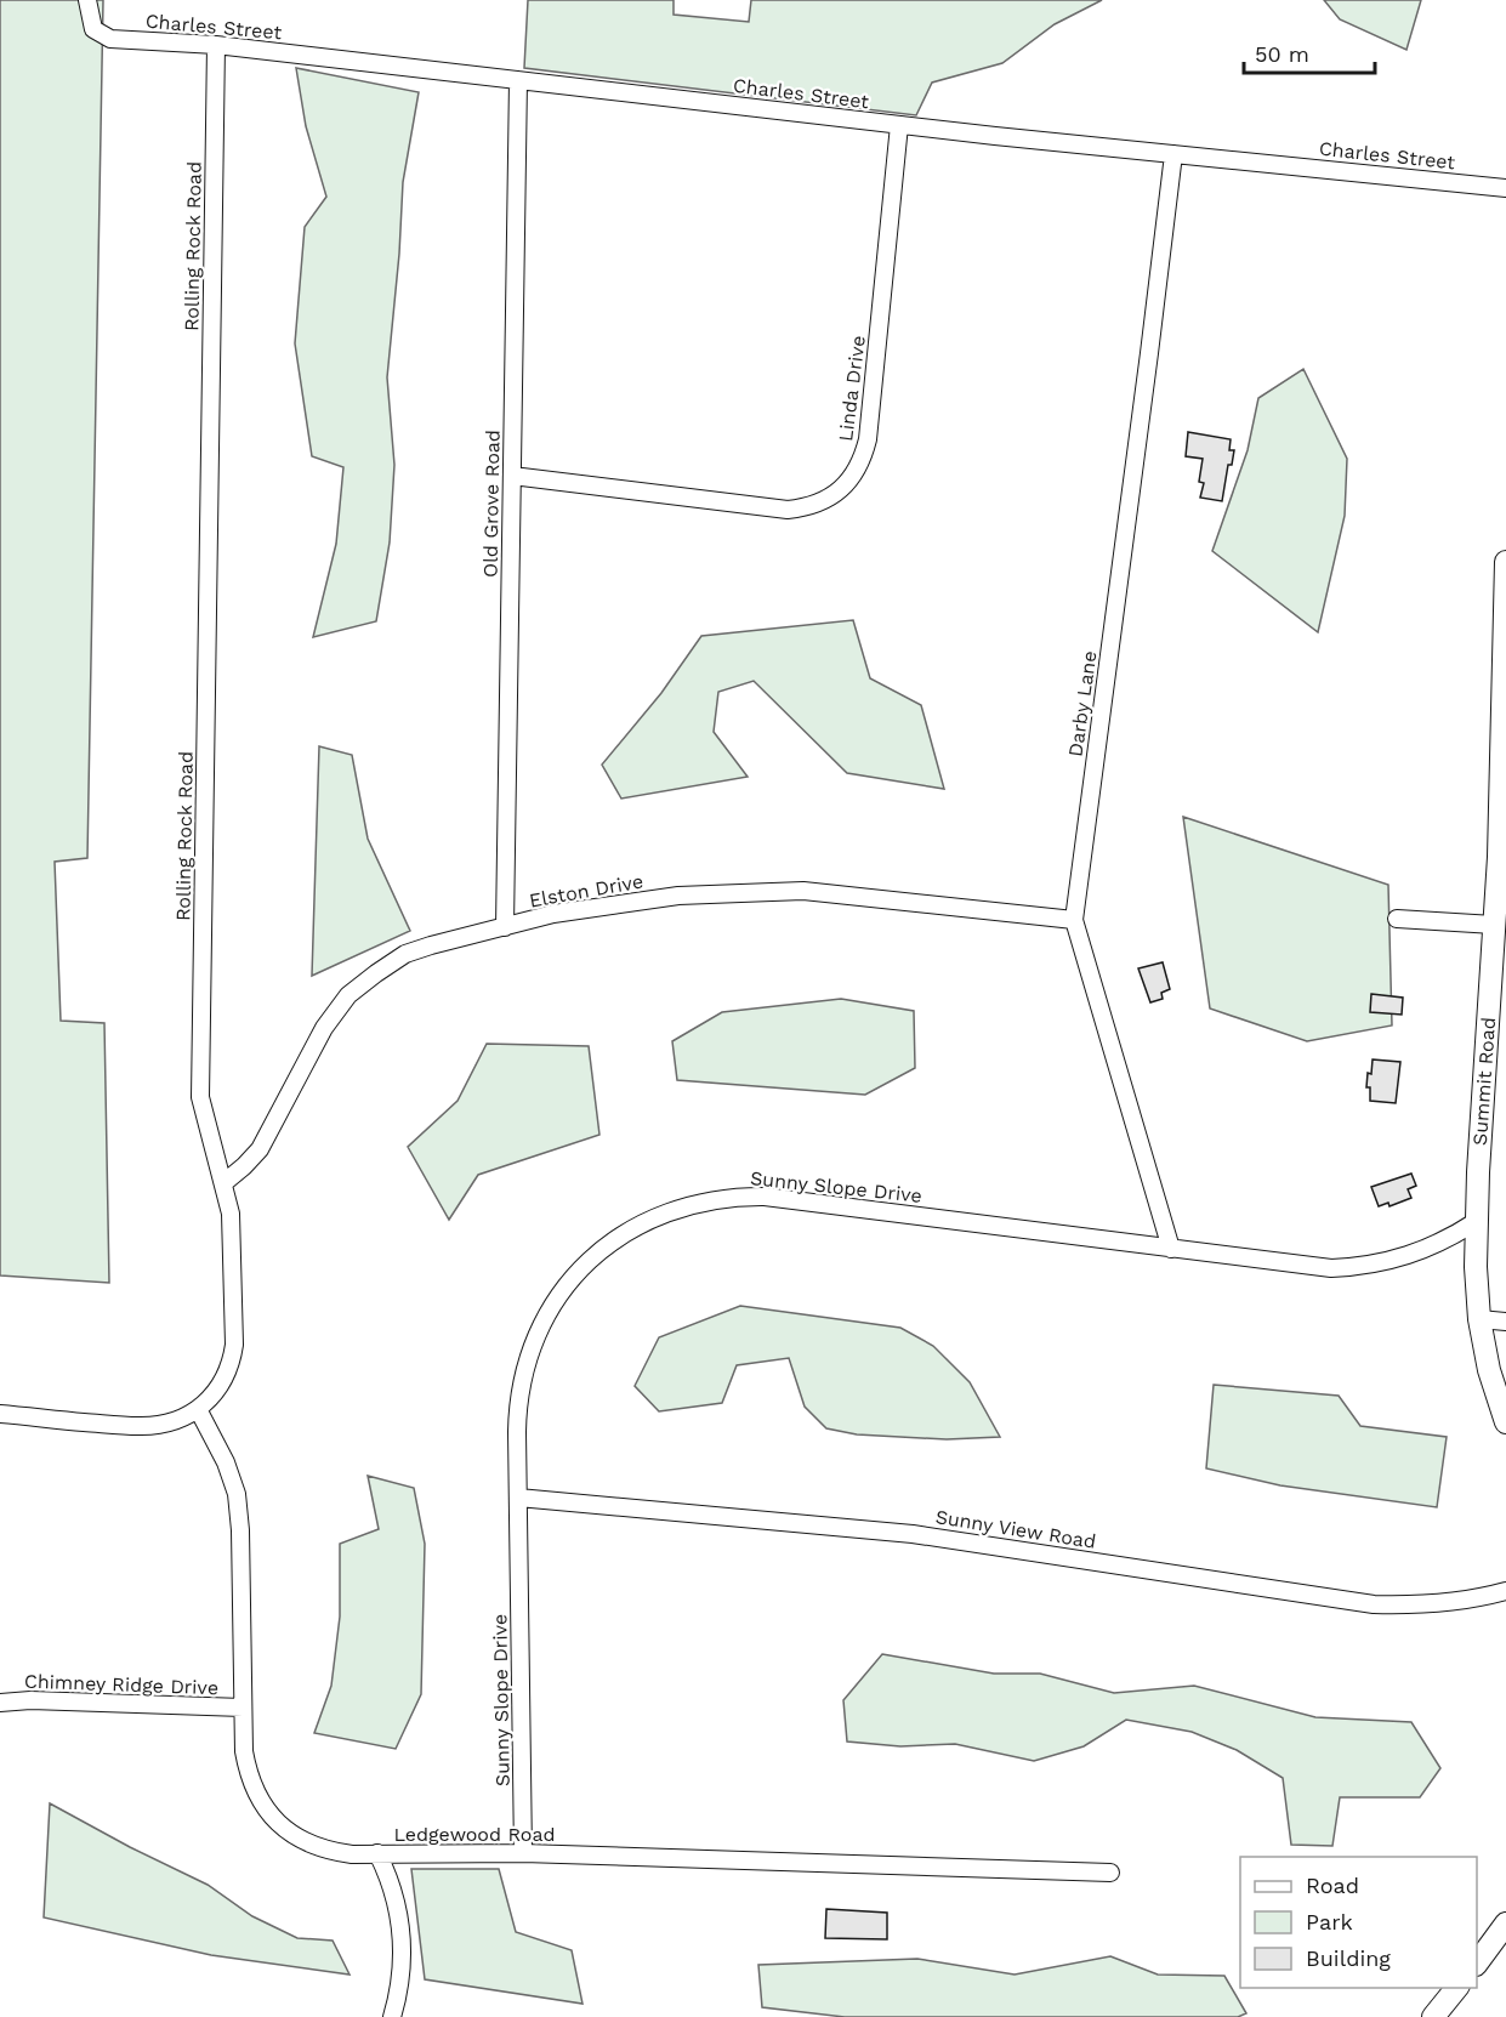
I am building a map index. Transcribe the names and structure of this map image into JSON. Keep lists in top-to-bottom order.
{
  "streets": {
    "main road": ["Summit Road"],
    "street": [
      "Charles Street",
      "Rolling Rock Road",
      "Linda Drive",
      "Old Grove Road",
      "Darby Lane",
      "Elston Drive",
      "Sunny Slope Drive",
      "Sunny View Road",
      "Chimney Ridge Drive",
      "Ledgewood Road"
    ]
  },
  "crossings": [
    ["Charles Street", "Rolling Rock Road"],
    ["Charles Street", "Linda Drive"],
    ["Charles Street", "Old Grove Road"],
    ["Charles Street", "Darby Lane"],
    ["Rolling Rock Road", "Elston Drive"],
    ["Rolling Rock Road", "Ledgewood Road"],
    ["Linda Drive", "Old Grove Road"],
    ["Old Grove Road", "Elston Drive"],
    ["Darby Lane", "Elston Drive"],
    ["Darby Lane", "Sunny Slope Drive"],
    ["Summit Road", "Sunny Slope Drive"],
    ["Sunny Slope Drive", "Sunny View Road"],
    ["Sunny Slope Drive", "Ledgewood Road"],
    ["Chimney Ridge Drive", "Ledgewood Road"]
  ],
  "legend": ["Road", "Park", "Building"],
  "scale_bar": "50 m"
}
